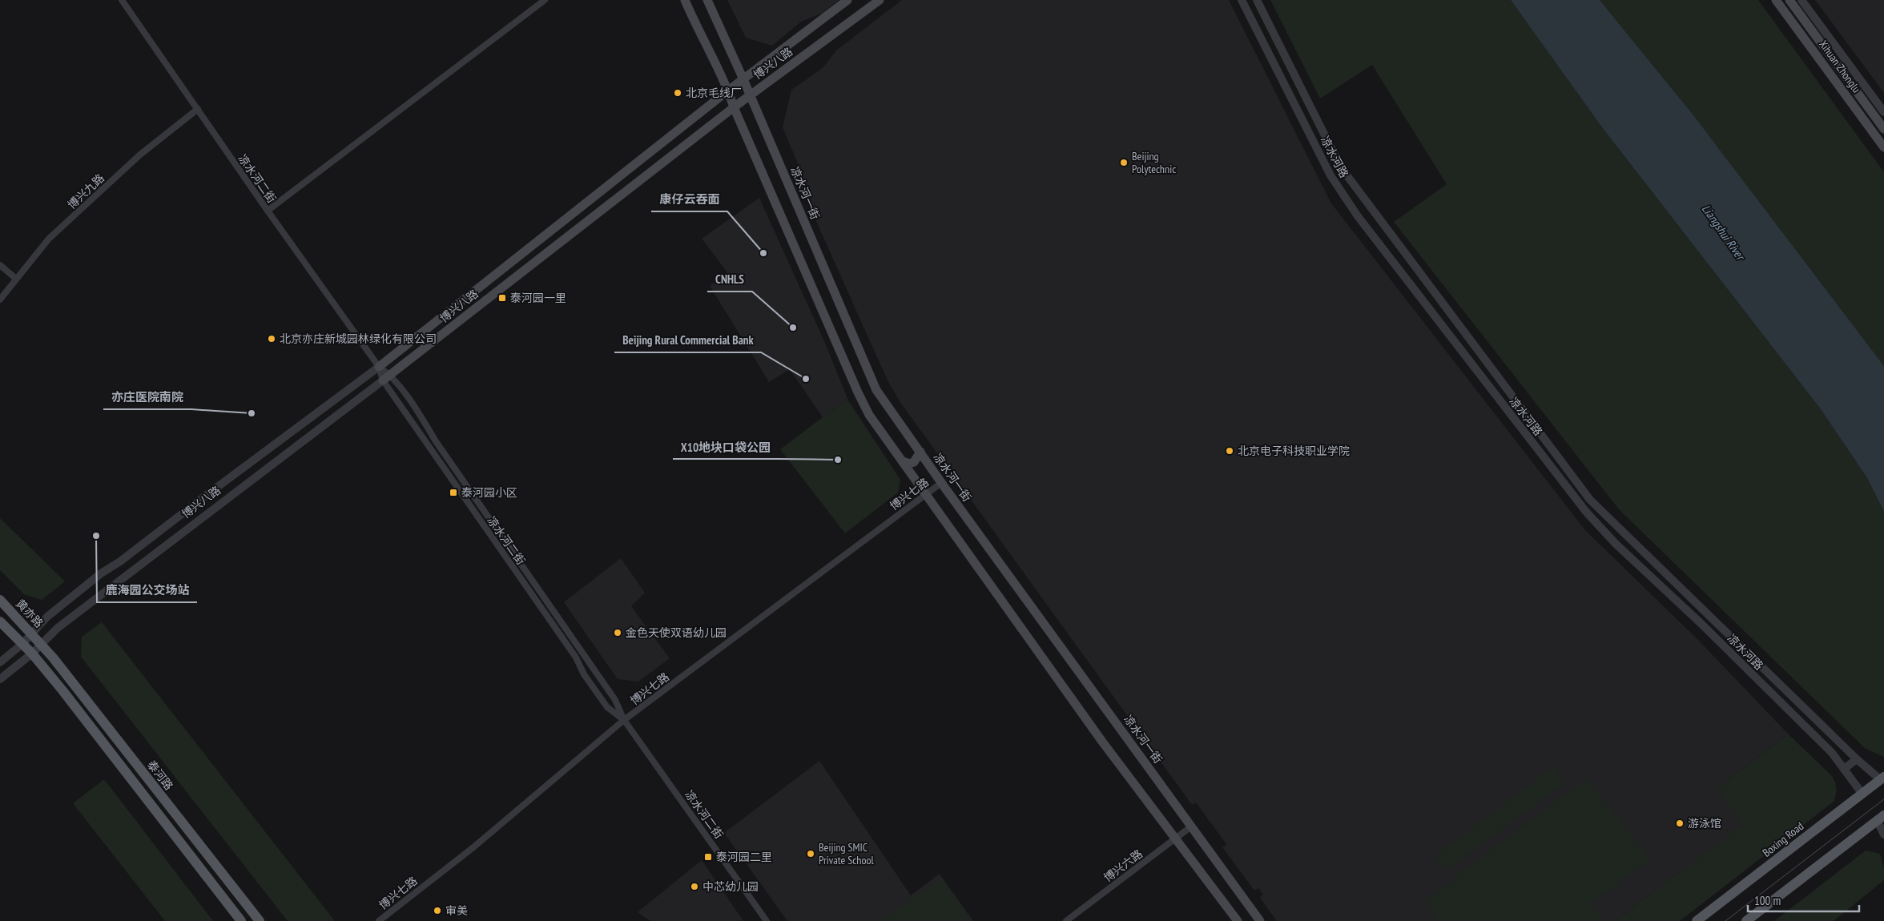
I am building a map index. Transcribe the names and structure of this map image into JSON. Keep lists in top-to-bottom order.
{
  "streets": {
    "main road": [
      "博兴八路",
      "Xihuan Zhonglu",
      "凉水河一街",
      "黄亦路",
      "泰河路",
      "Boxing Road"
    ],
    "street": [
      "凉水河路",
      "凉水河二街",
      "博兴九路",
      "博兴七路",
      "博兴六路"
    ]
  },
  "crossings": [
    ["博兴八路", "凉水河二街"],
    ["博兴八路", "凉水河一街"],
    ["博兴八路", "黄亦路"],
    ["博兴八路", "泰河路"],
    ["凉水河路", "Boxing Road"],
    ["凉水河二街", "博兴九路"],
    ["凉水河二街", "博兴七路"],
    ["凉水河一街", "博兴七路"],
    ["凉水河一街", "博兴六路"],
    ["黄亦路", "泰河路"]
  ],
  "water": ["Liangshui River"],
  "places": {
    "other": [
      "北京毛线厂",
      "Beijing Polytechnic",
      "康仔云吞面",
      "CNHLS",
      "北京亦庄新城园林绿化有限公司",
      "Beijing Rural Commercial Bank",
      "亦庄医院南院",
      "北京电子科技职业学院",
      "X10地块口袋公园",
      "鹿海园公交场站",
      "金色天使双语幼儿园",
      "游泳馆",
      "Beijing SMIC Private School",
      "中芯幼儿园",
      "审美"
    ],
    "transit": ["泰河园一里", "泰河园小区", "泰河园二里"]
  },
  "scale_bar": "100 m"
}
